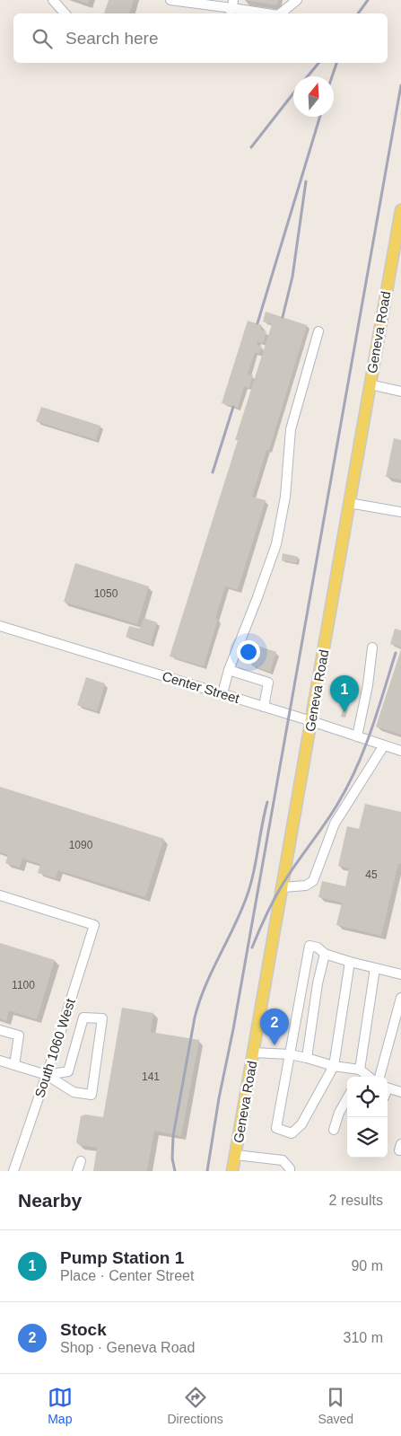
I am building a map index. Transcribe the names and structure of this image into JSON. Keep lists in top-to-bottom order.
{
  "streets": {
    "main road": ["Geneva Road"],
    "street": ["Center Street", "South 1060 West"]
  },
  "crossings": [
    ["Geneva Road", "Center Street"]
  ],
  "house_numbers": [
    "1050",
    "1090",
    "45",
    "1100",
    "141"
  ],
  "north": "top",
  "page": {
    "search": "Search here",
    "pins": ["1", "2"],
    "heading": ["Nearby", "2 results"],
    "list": [
      {
        "mark": "1",
        "name": "Pump Station 1",
        "note": "Place · Center Street",
        "value": "90 m"
      },
      {
        "mark": "2",
        "name": "Stock",
        "note": "Shop · Geneva Road",
        "value": "310 m"
      }
    ],
    "nav": ["Map", "Directions", "Saved"]
  }
}
